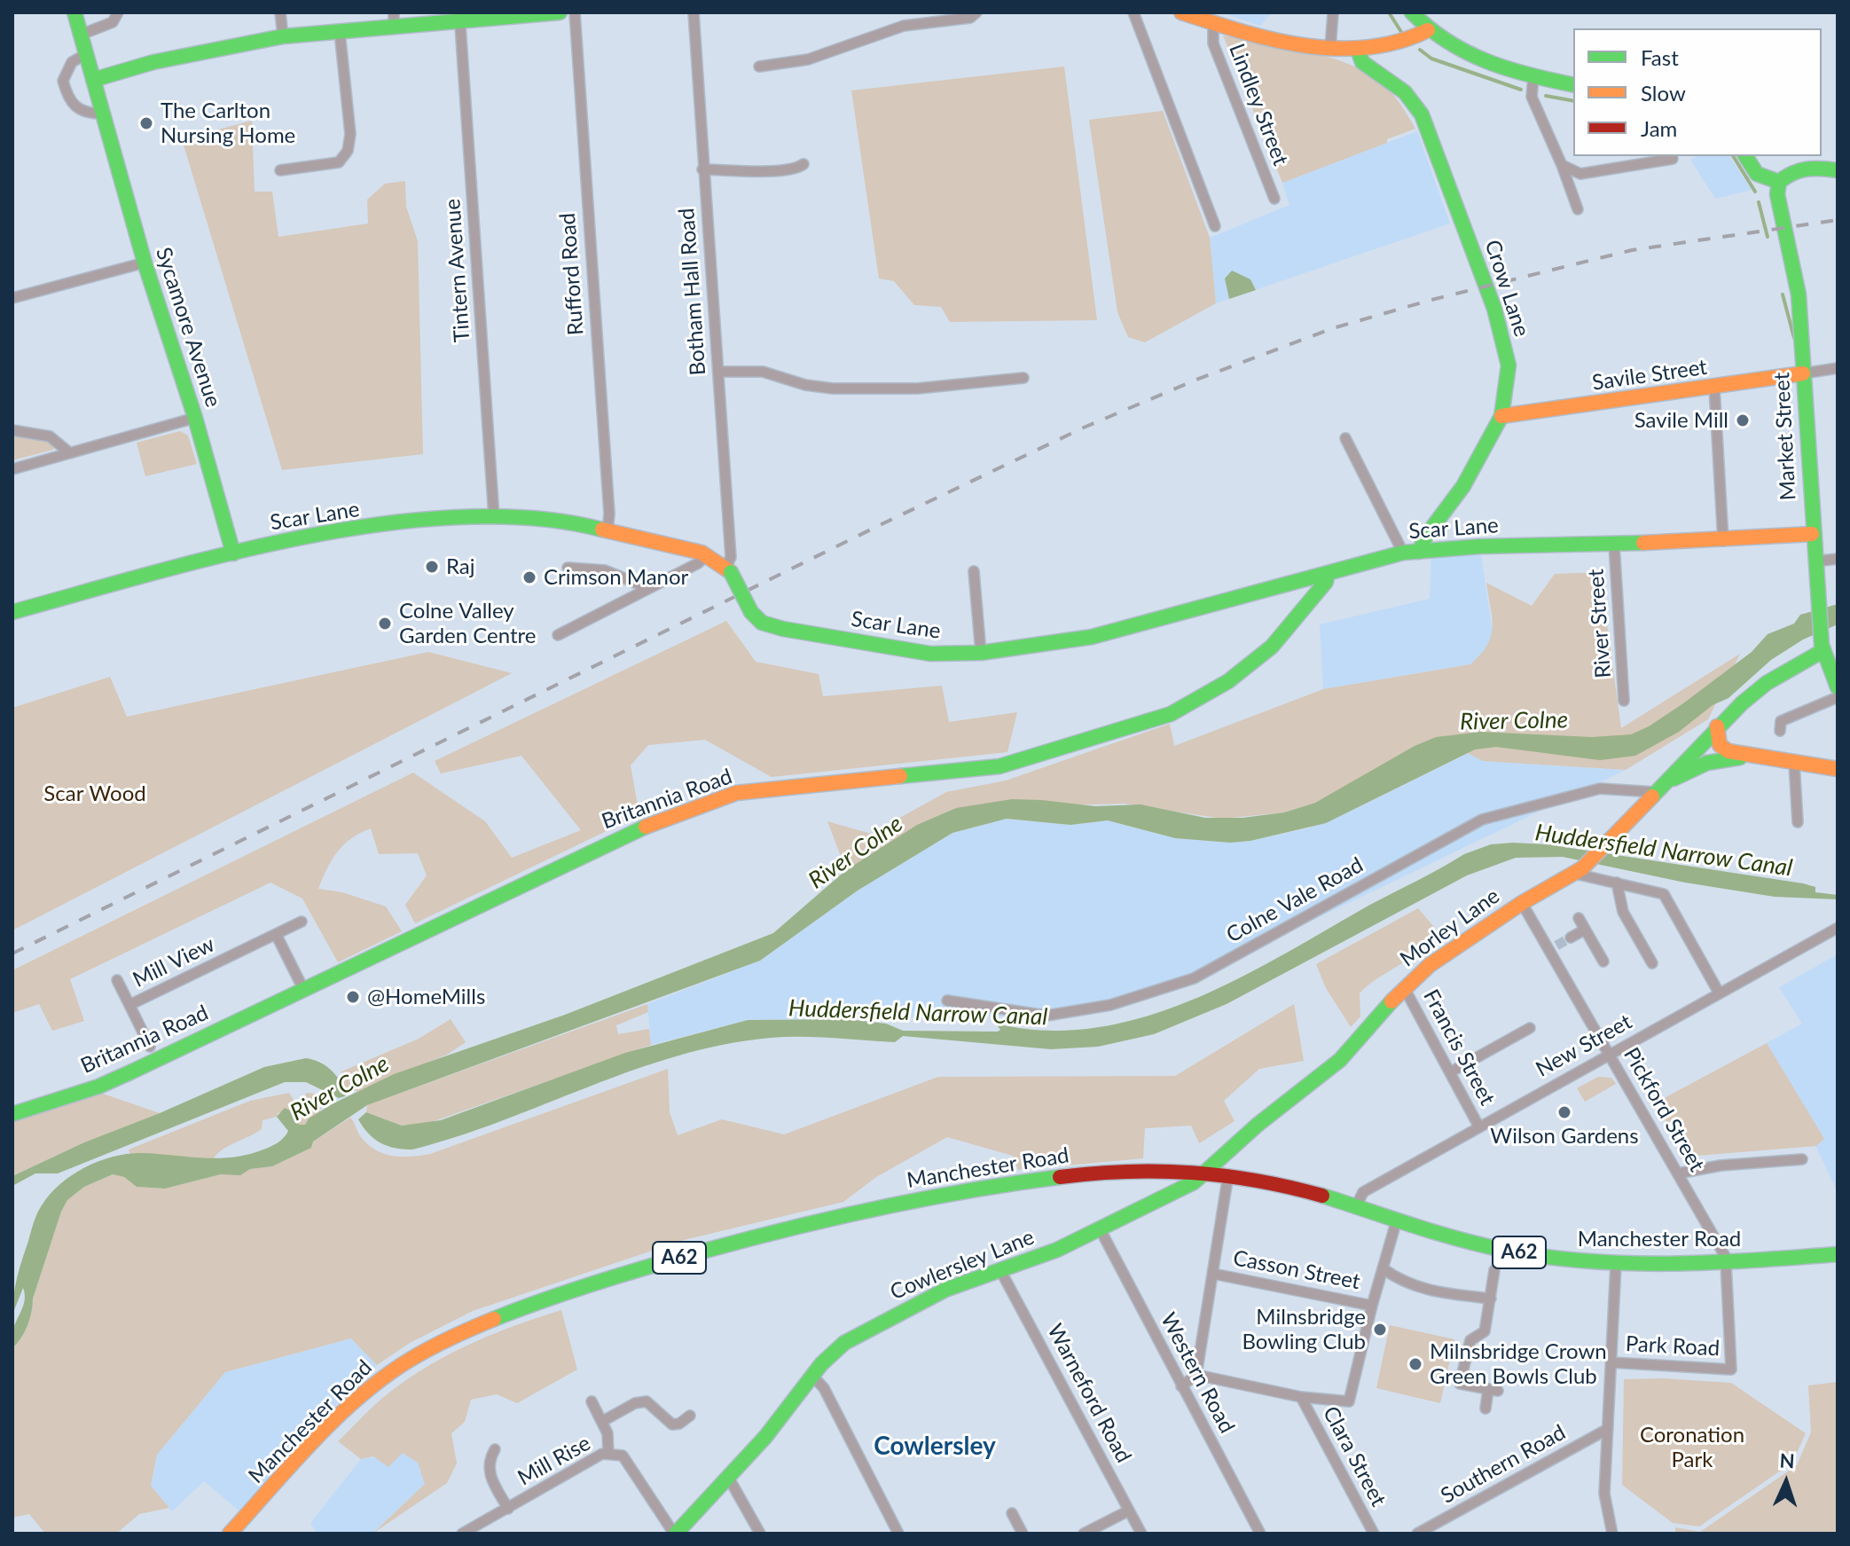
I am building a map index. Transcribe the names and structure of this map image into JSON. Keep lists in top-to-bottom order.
{
  "streets": {
    "street": [
      "Lindley Street",
      "Tintern Avenue",
      "Rufford Road",
      "Crow Lane",
      "Botham Hall Road",
      "Sycamore Avenue",
      "Savile Street",
      "Market Street",
      "Scar Lane",
      "River Street",
      "Britannia Road",
      "Colne Vale Road",
      "Morley Lane",
      "Mill View",
      "New Street",
      "Francis Street",
      "Pickford Street",
      "Manchester Road",
      "A62",
      "Cowlersley Lane",
      "Casson Street",
      "Park Road",
      "Western Road",
      "Warneford Road",
      "Clara Street",
      "Mill Rise",
      "Southern Road"
    ]
  },
  "crossings": [
    ["Tintern Avenue", "Scar Lane"],
    ["Rufford Road", "Scar Lane"],
    ["Crow Lane", "Savile Street"],
    ["Crow Lane", "Scar Lane"],
    ["Botham Hall Road", "Scar Lane"],
    ["Sycamore Avenue", "Scar Lane"],
    ["Savile Street", "Market Street"],
    ["Market Street", "Scar Lane"],
    ["Market Street", "Morley Lane"],
    ["Scar Lane", "River Street"],
    ["Scar Lane", "Britannia Road"],
    ["Colne Vale Road", "Morley Lane"],
    ["Morley Lane", "Francis Street"],
    ["Morley Lane", "Pickford Street"],
    ["Morley Lane", "Manchester Road"],
    ["Morley Lane", "Cowlersley Lane"],
    ["New Street", "Francis Street"],
    ["New Street", "Pickford Street"],
    ["New Street", "Manchester Road"],
    ["Pickford Street", "Manchester Road"],
    ["Pickford Street", "Park Road"],
    ["Manchester Road", "Cowlersley Lane"],
    ["Manchester Road", "Park Road"],
    ["Cowlersley Lane", "Western Road"],
    ["Cowlersley Lane", "Warneford Road"],
    ["Cowlersley Lane", "Mill Rise"]
  ],
  "districts": ["Cowlersley"],
  "water": ["River Colne", "Huddersfield Narrow Canal"],
  "parks": ["Scar Wood", "Coronation Park"],
  "places": [
    "The Carlton Nursing Home",
    "Savile Mill",
    "Raj",
    "Crimson Manor",
    "Colne Valley Garden Centre",
    "@HomeMills",
    "Wilson Gardens",
    "Milnsbridge Bowling Club",
    "Milnsbridge Crown Green Bowls Club"
  ],
  "legend": ["Fast", "Slow", "Jam"],
  "north": "top"
}
